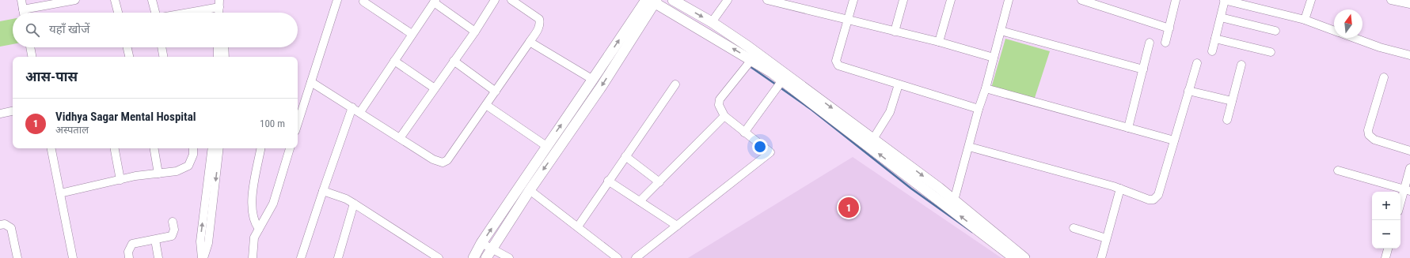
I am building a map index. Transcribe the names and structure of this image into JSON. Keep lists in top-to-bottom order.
{
  "north": "top",
  "page": {
    "search": "यहाँ खोजें",
    "heading": "आस-पास",
    "list": [
      {
        "mark": "1",
        "name": "Vidhya Sagar Mental Hospital",
        "note": "अस्पताल",
        "value": "100 m"
      }
    ],
    "map_buttons": ["+", "−"],
    "pins": "1"
  }
}
